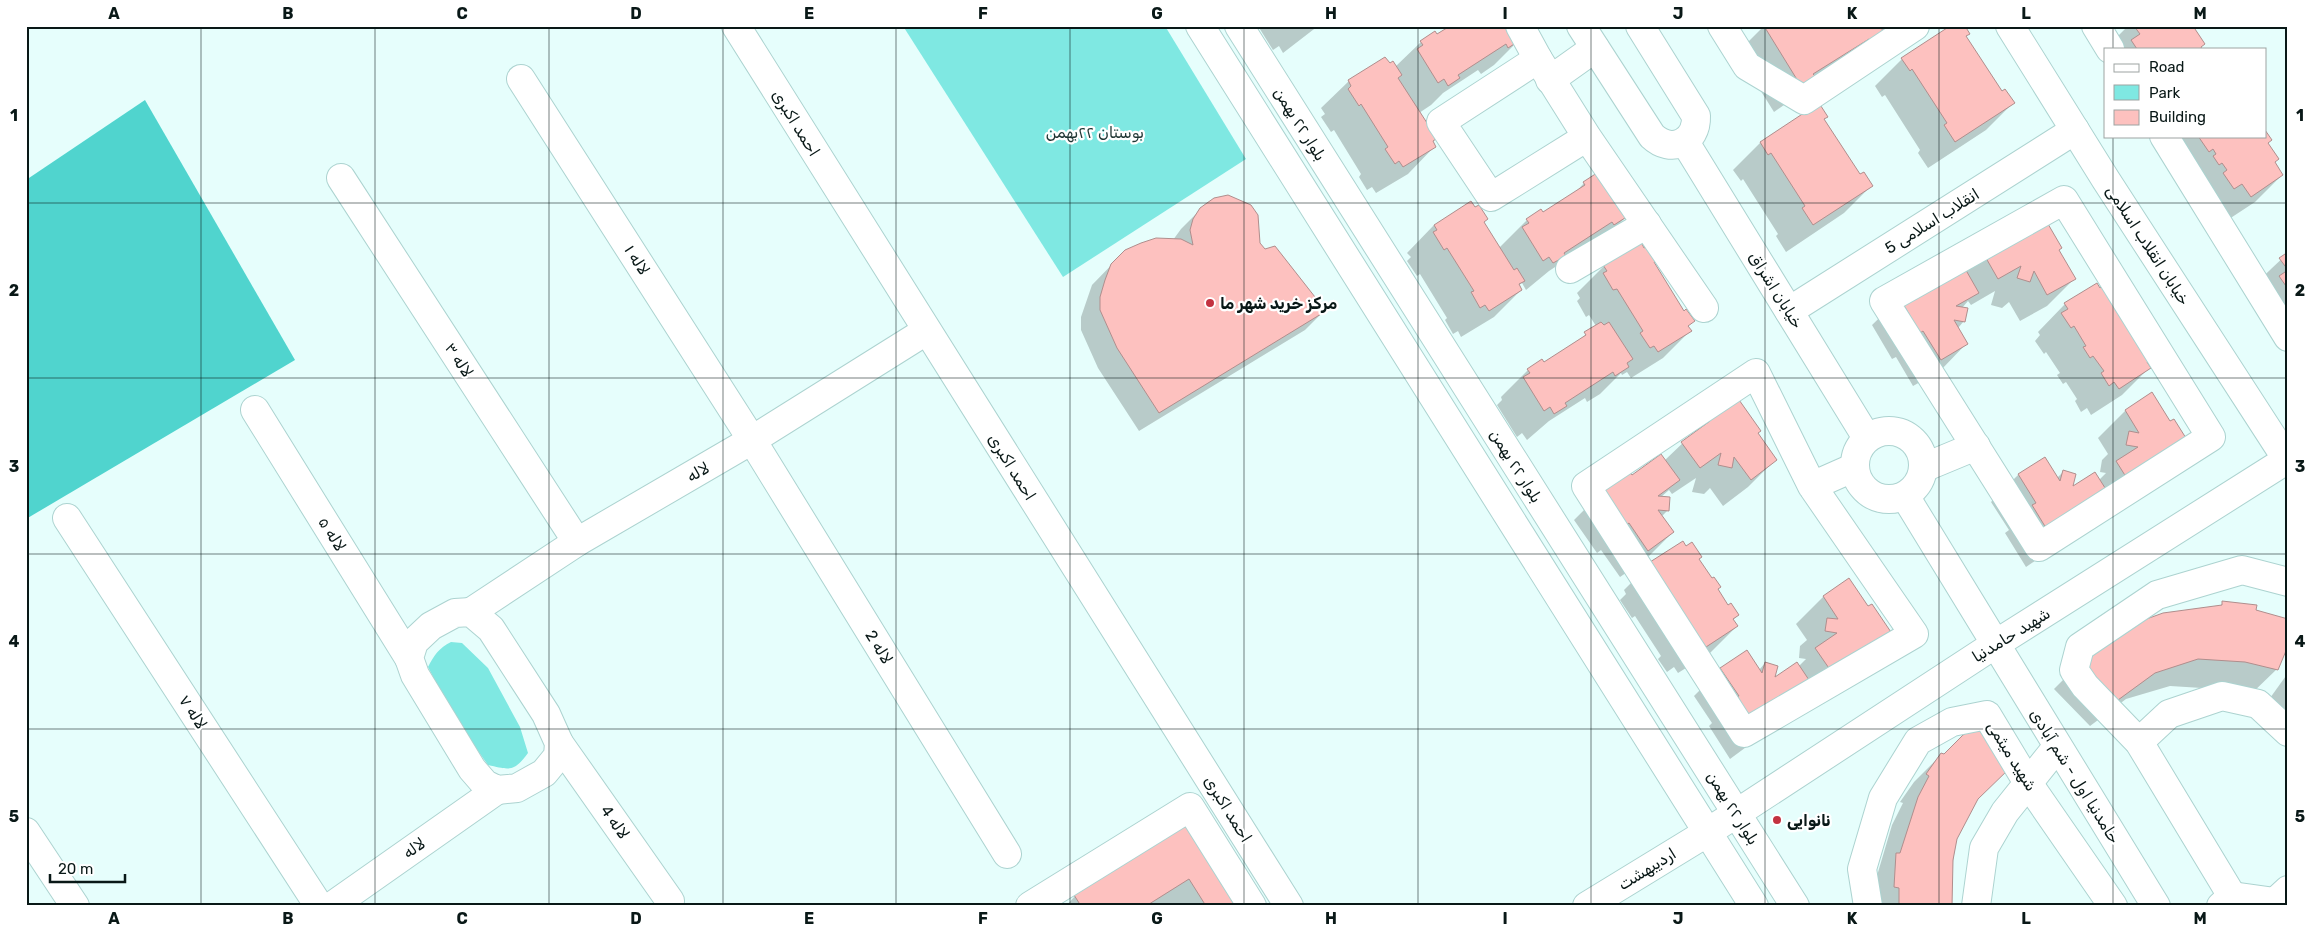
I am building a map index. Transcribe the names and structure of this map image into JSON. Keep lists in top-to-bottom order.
{
  "streets": {
    "street": [
      "احمد اکبری",
      "بلوار ۲۲ بهمن",
      "انقلاب اسلامی 5",
      "خیابان انقلاب اسلامی",
      "لاله ۱",
      "خیابان اشراق",
      "لاله ۳",
      "لاله",
      "لاله ۵",
      "شهید حامدنیا",
      "لاله 2",
      "لاله ۷",
      "شهید میثمی",
      "حامدنیا اول - شم آبادی",
      "لاله 4",
      "اردیبهشت"
    ]
  },
  "crossings": [
    ["احمد اکبری", "لاله"],
    ["بلوار ۲۲ بهمن", "شهید حامدنیا"],
    ["بلوار ۲۲ بهمن", "اردیبهشت"],
    ["انقلاب اسلامی 5", "خیابان انقلاب اسلامی"],
    ["انقلاب اسلامی 5", "خیابان اشراق"],
    ["خیابان انقلاب اسلامی", "شهید حامدنیا"],
    ["لاله ۱", "لاله"],
    ["لاله ۱", "لاله 2"],
    ["لاله ۳", "لاله"],
    ["لاله", "لاله ۵"],
    ["لاله", "لاله 2"],
    ["لاله", "لاله 4"],
    ["شهید حامدنیا", "حامدنیا اول - شم آبادی"],
    ["شهید حامدنیا", "اردیبهشت"]
  ],
  "parks": ["بوستان ۲۲بهمن"],
  "places": ["مرکز خرید شهر ما", "نانوایی"],
  "legend": ["Road", "Park", "Building"],
  "scale_bar": "20 m",
  "grid": {
    "columns": [
      "A",
      "B",
      "C",
      "D",
      "E",
      "F",
      "G",
      "H",
      "I",
      "J",
      "K",
      "L",
      "M"
    ],
    "rows": [
      "1",
      "2",
      "3",
      "4",
      "5"
    ]
  }
}
